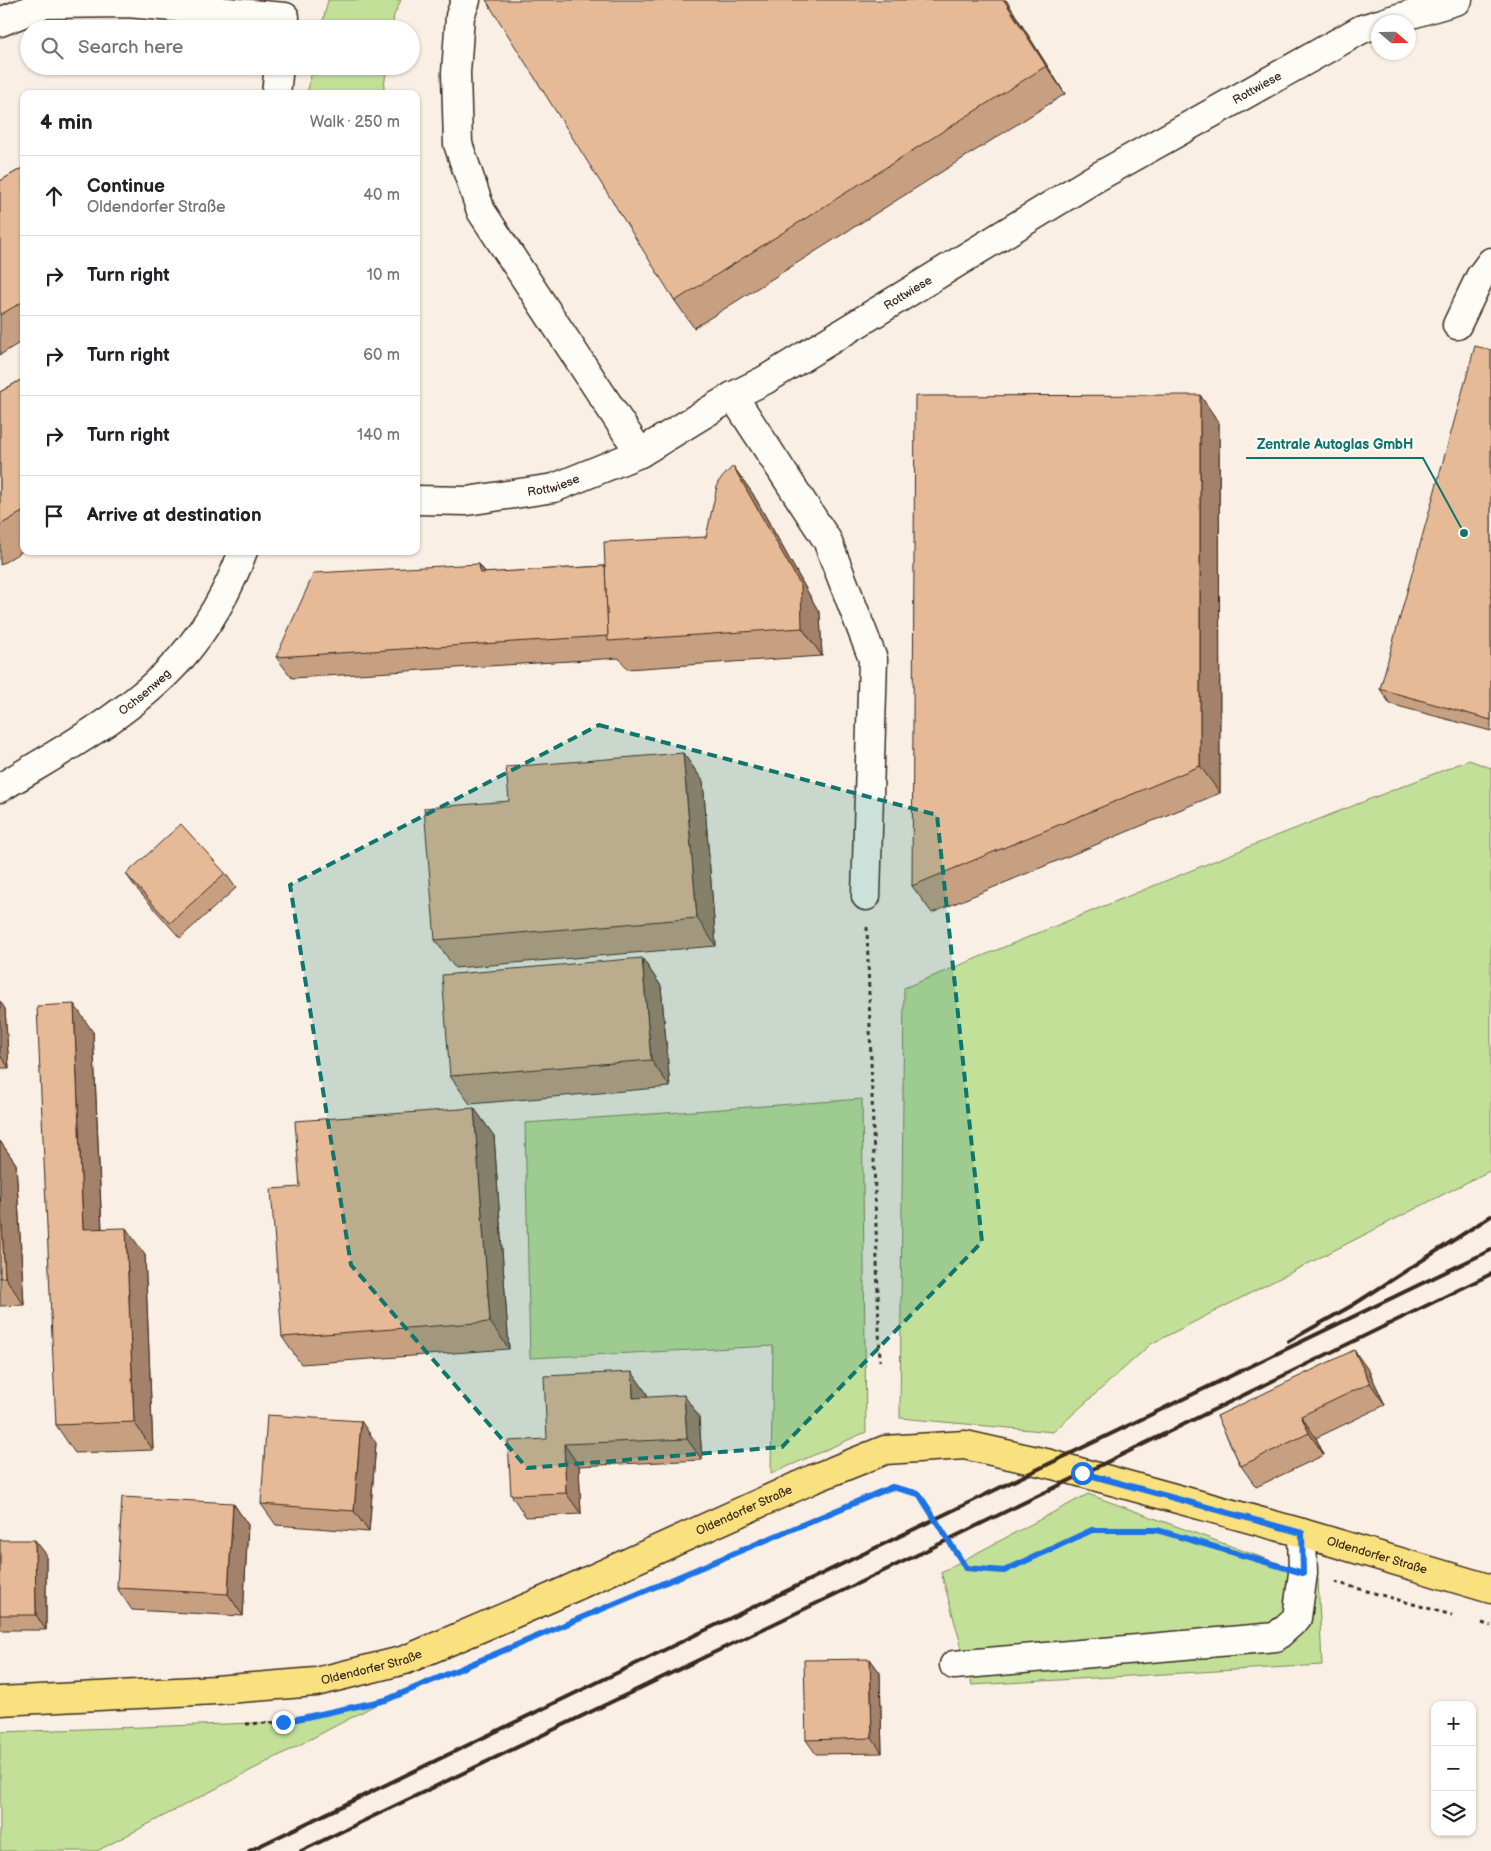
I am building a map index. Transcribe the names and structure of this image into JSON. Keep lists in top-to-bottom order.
{
  "streets": {
    "main road": ["Oldendorfer Straße"],
    "street": ["Rottwiese", "Ochsenweg"]
  },
  "places": ["Zentrale Autoglas GmbH"],
  "north": "right",
  "page": {
    "search": "Search here",
    "heading": ["4 min", "Walk · 250 m"],
    "list": [
      ["Continue", "Oldendorfer Straße", "40 m"],
      ["Turn right", "10 m"],
      ["Turn right", "60 m"],
      ["Turn right", "140 m"],
      "Arrive at destination"
    ],
    "map_buttons": ["+", "−"]
  }
}
